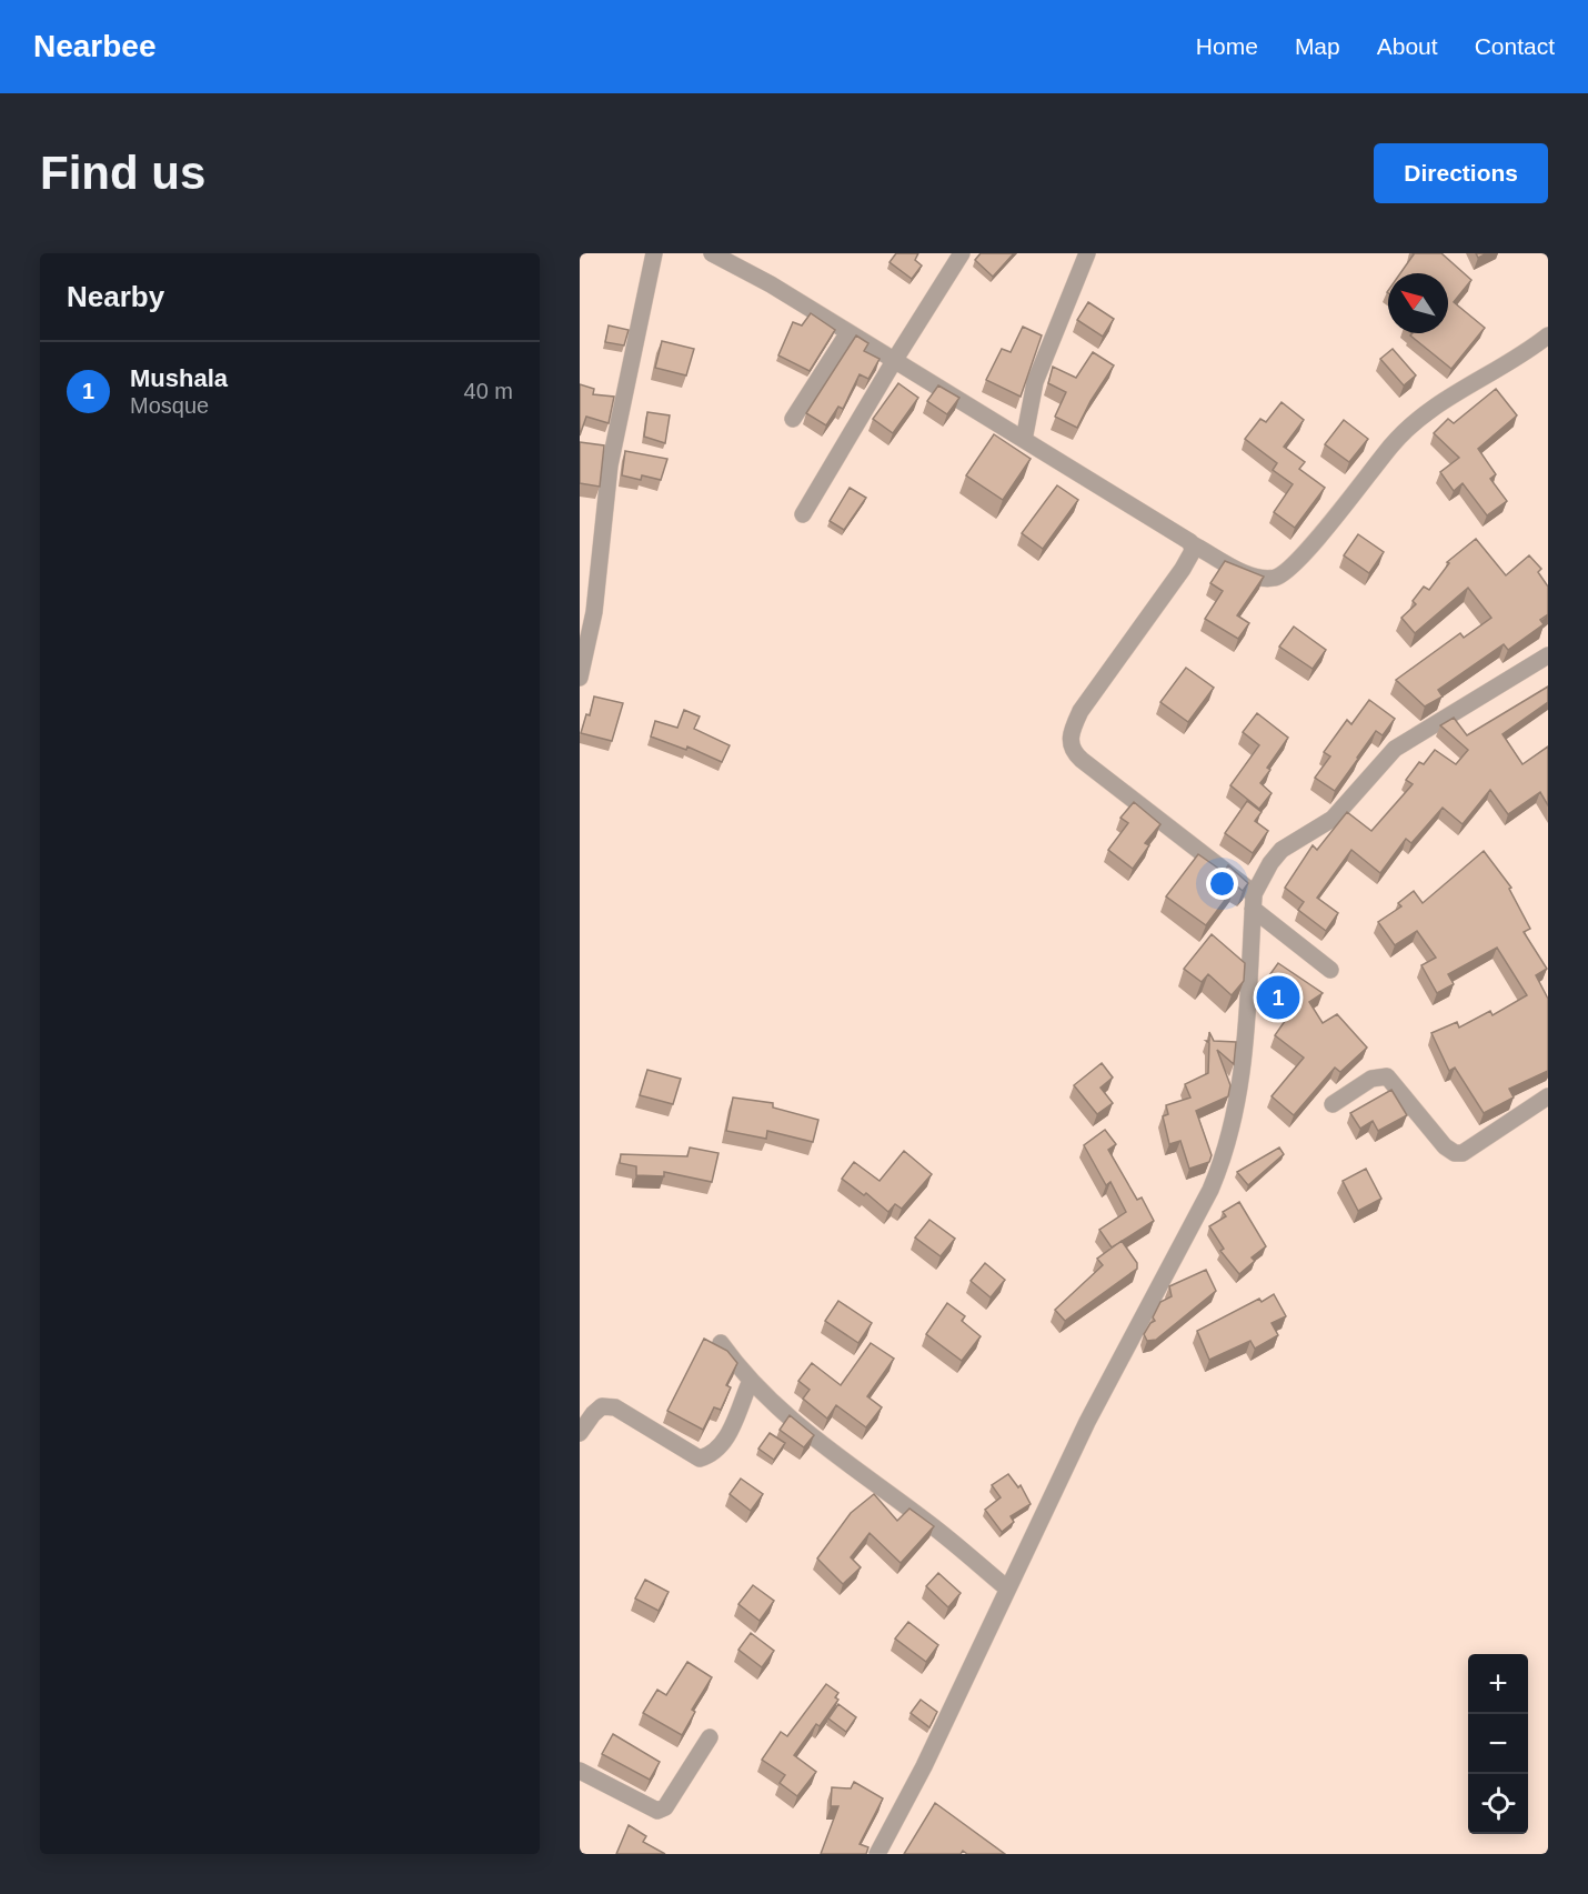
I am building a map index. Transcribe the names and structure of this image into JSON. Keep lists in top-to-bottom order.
{
  "north": "top left",
  "page": {
    "header": "Nearbee",
    "nav": [
      "Home",
      "Map",
      "About",
      "Contact"
    ],
    "buttons": "Directions",
    "title": "Find us",
    "heading": "Nearby",
    "list": [
      {
        "mark": "1",
        "name": "Mushala",
        "note": "Mosque",
        "value": "40 m"
      }
    ],
    "pins": "1",
    "map_buttons": ["+", "−"]
  }
}
